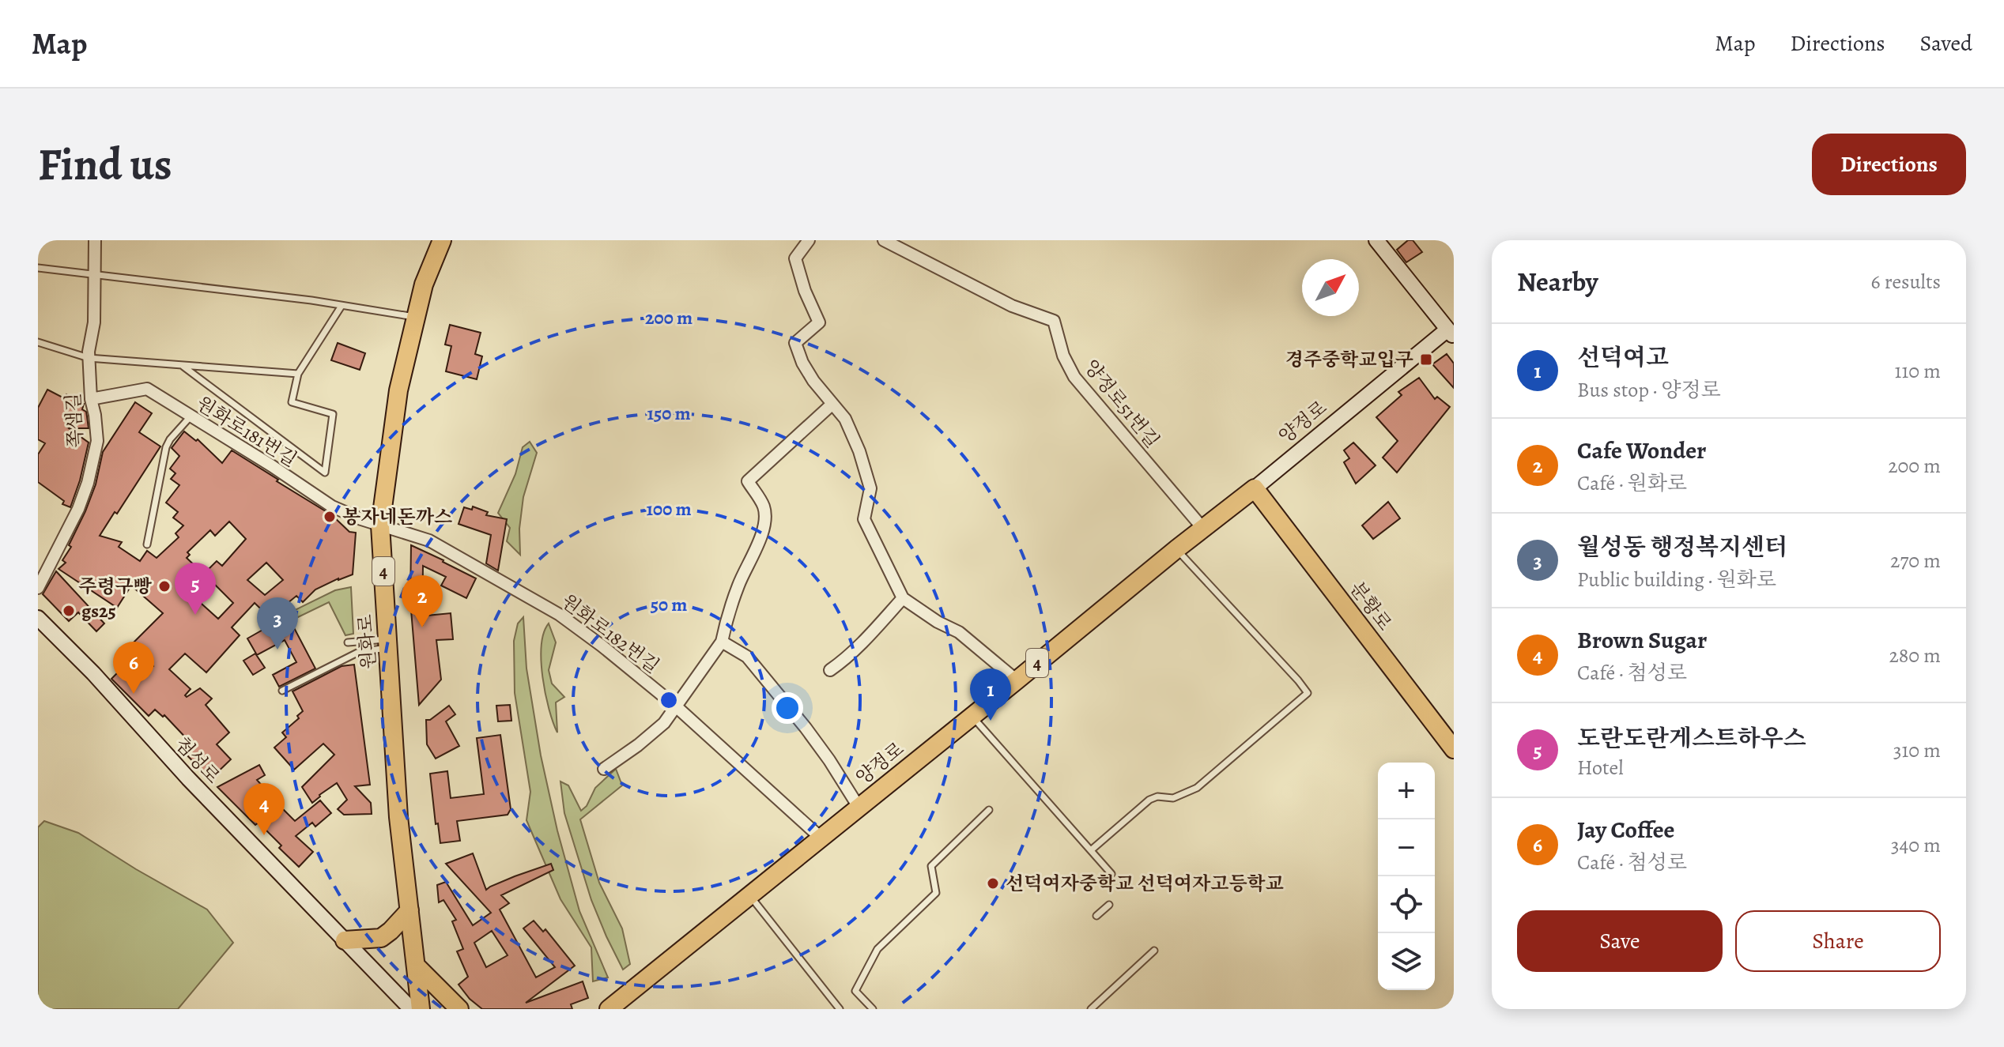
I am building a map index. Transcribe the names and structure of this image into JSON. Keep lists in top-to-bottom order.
{
  "streets": {
    "main road": [
      "양정로",
      "4",
      "분황로",
      "원화로"
    ],
    "street": [
      "양정로51번길",
      "쪽샘길",
      "원화로181번길",
      "원화로182번길",
      "첨성로"
    ]
  },
  "crossings": [
    ["양정로51번길", "양정로"],
    ["쪽샘길", "원화로181번길"],
    ["양정로", "분황로"],
    ["양정로", "원화로182번길"],
    ["원화로181번길", "원화로182번길"],
    ["원화로181번길", "원화로"],
    ["원화로182번길", "원화로"]
  ],
  "places": {
    "transit": ["경주중학교입구"],
    "other": [
      "봉자네돈까스",
      "주령구빵",
      "gs25",
      "선덕여자중학교 선덕여자고등학교"
    ]
  },
  "north": "top right",
  "page": {
    "header": "Map",
    "nav": ["Map", "Directions", "Saved"],
    "buttons": [
      "Directions",
      ["Save", "Share"]
    ],
    "title": "Find us",
    "heading": ["Nearby", "6 results"],
    "list": [
      {
        "mark": "1",
        "name": "선덕여고",
        "note": "Bus stop · 양정로",
        "value": "110 m"
      },
      {
        "mark": "2",
        "name": "Cafe Wonder",
        "note": "Café · 원화로",
        "value": "200 m"
      },
      {
        "mark": "3",
        "name": "월성동 행정복지센터",
        "note": "Public building · 원화로",
        "value": "270 m"
      },
      {
        "mark": "4",
        "name": "Brown Sugar",
        "note": "Café · 첨성로",
        "value": "280 m"
      },
      {
        "mark": "5",
        "name": "도란도란게스트하우스",
        "note": "Hotel",
        "value": "310 m"
      },
      {
        "mark": "6",
        "name": "Jay Coffee",
        "note": "Café · 첨성로",
        "value": "340 m"
      }
    ],
    "pins": [
      "5",
      "2",
      "3",
      "6",
      "1",
      "4"
    ],
    "map_buttons": ["+", "−"]
  },
  "rings": [
    "200 m",
    "150 m",
    "100 m",
    "50 m"
  ]
}
